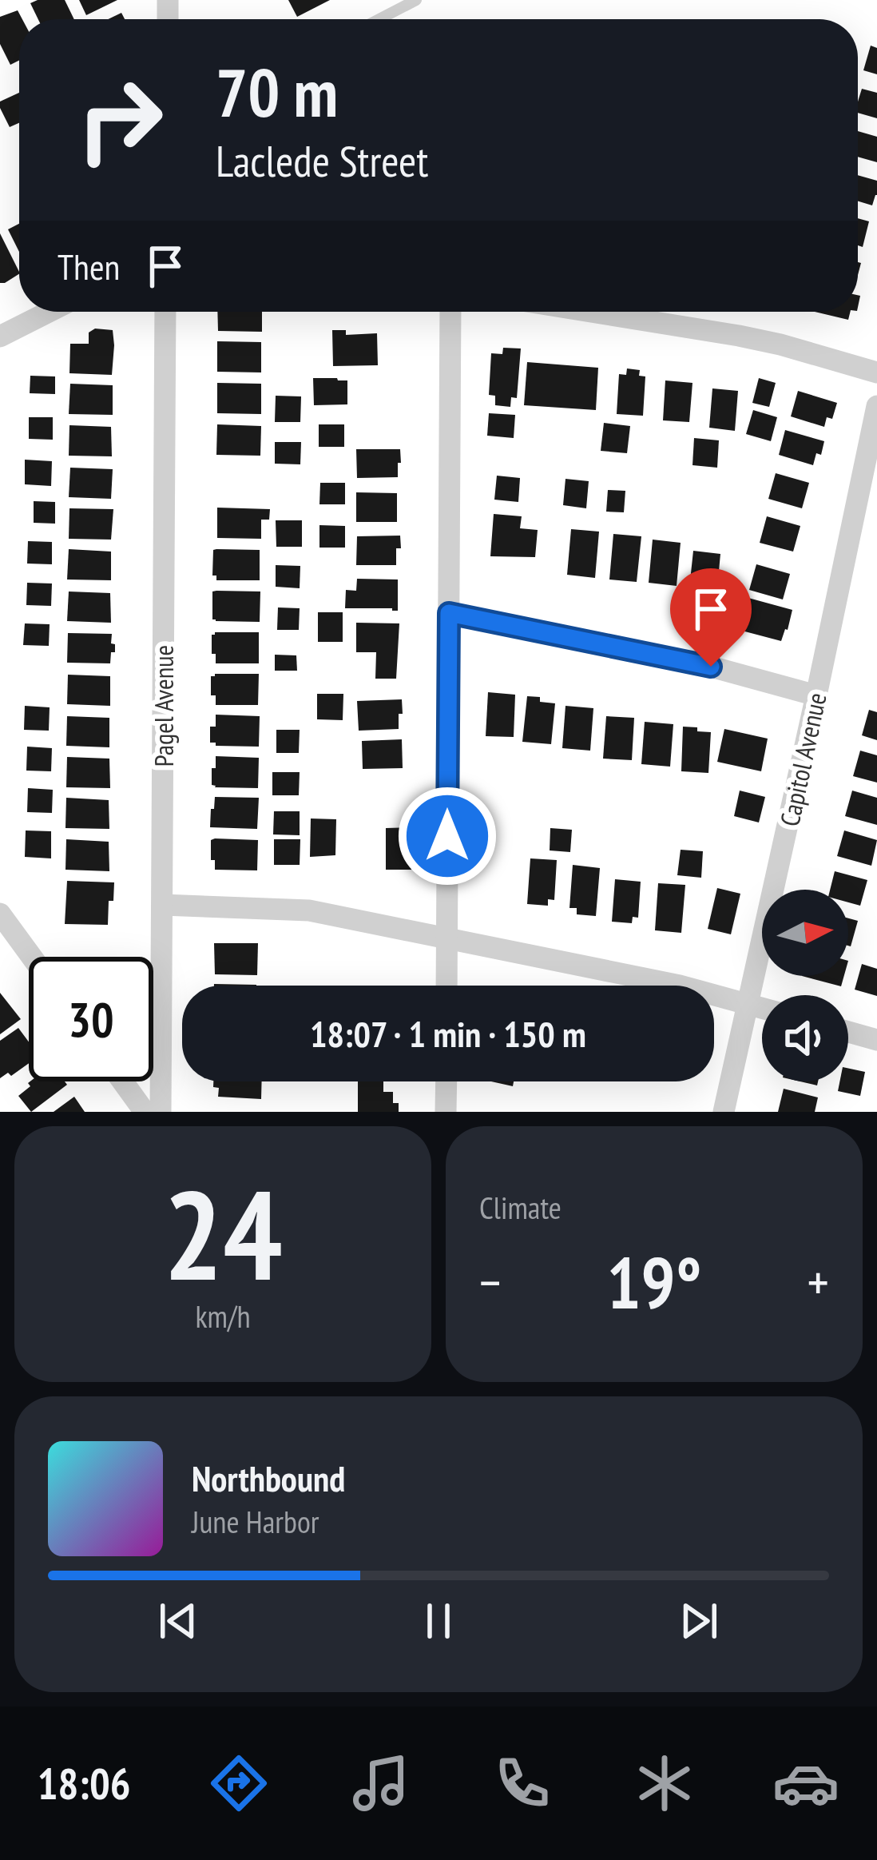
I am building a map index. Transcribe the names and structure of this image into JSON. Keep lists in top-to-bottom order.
{
  "streets": {
    "street": ["Pagel Avenue", "Capitol Avenue"]
  },
  "north": "right",
  "page": {
    "turn": ["70 m", "Laclede Street"],
    "then": "Then",
    "limit": "30",
    "trip": "18:07 · 1 min · 150 m",
    "tile": [
      ["24", "km/h"],
      "Climate"
    ],
    "heat": ["−", "19°", "+"],
    "song": ["Northbound", "June Harbor"],
    "tabs": "18:06"
  }
}
